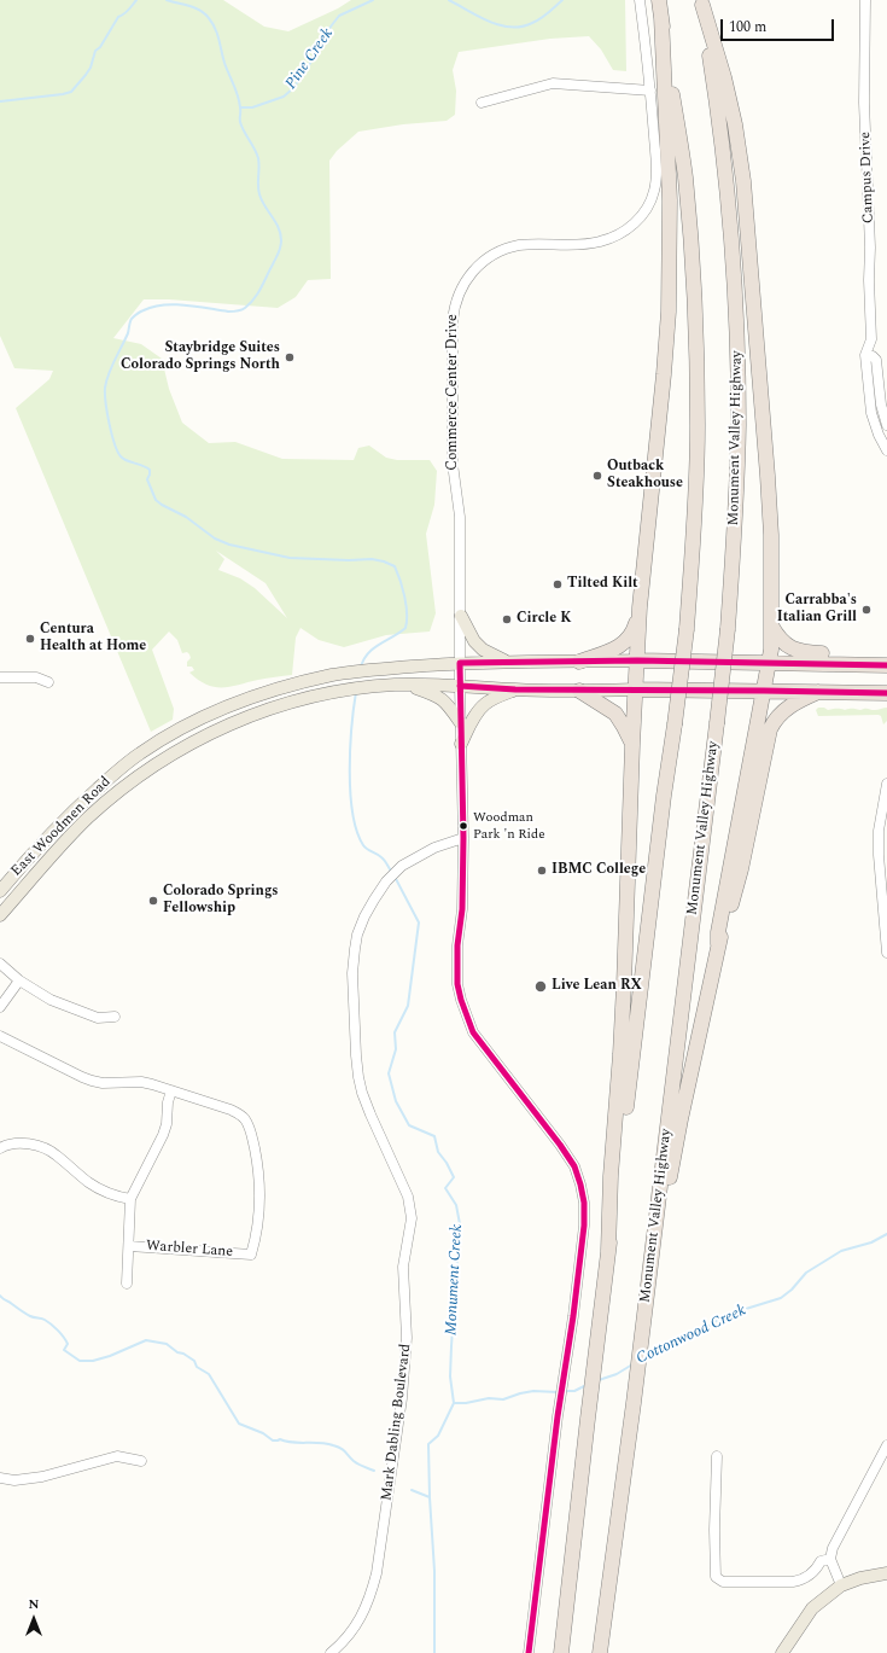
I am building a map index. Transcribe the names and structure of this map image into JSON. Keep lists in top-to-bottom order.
{
  "streets": {
    "highway": ["Monument Valley Highway", "East Woodmen Road"],
    "street": [
      "Campus Drive",
      "Commerce Center Drive",
      "Warbler Lane",
      "Mark Dabling Boulevard"
    ]
  },
  "crossings": [
    ["Commerce Center Drive", "East Woodmen Road"],
    ["Commerce Center Drive", "Mark Dabling Boulevard"]
  ],
  "water": ["Pine Creek", "Monument Creek", "Cottonwood Creek"],
  "places": [
    "Staybridge Suites Colorado Springs North",
    "Outback Steakhouse",
    "Tilted Kilt",
    "Carrabba's Italian Grill",
    "Circle K",
    "Centura Health at Home",
    "Woodman Park 'n Ride",
    "IBMC College",
    "Colorado Springs Fellowship",
    "Live Lean RX"
  ],
  "scale_bar": "100 m",
  "north": "top"
}
